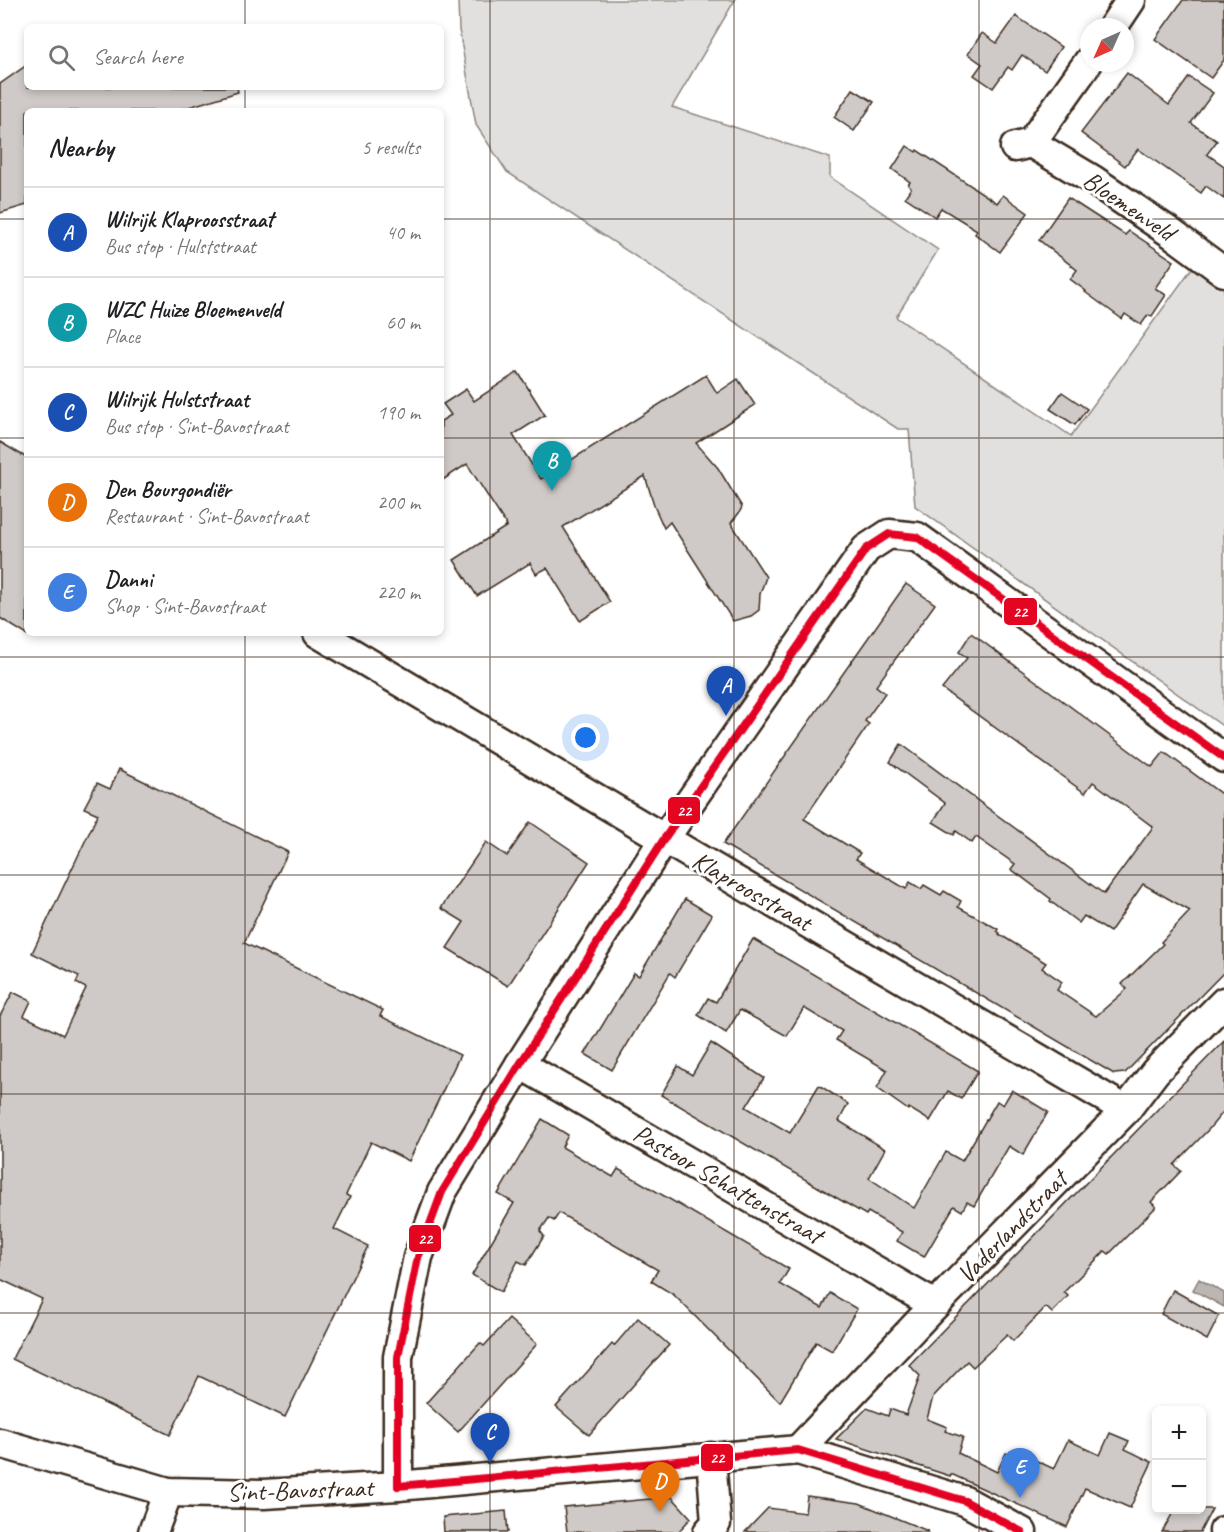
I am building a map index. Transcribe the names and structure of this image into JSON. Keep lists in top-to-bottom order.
{
  "streets": {
    "street": [
      "Bloemenveld",
      "Klaproosstraat",
      "Pastoor Schattenstraat",
      "Vaderlandstraat",
      "Sint-Bavostraat"
    ]
  },
  "crossings": [
    ["Klaproosstraat", "Vaderlandstraat"],
    ["Pastoor Schattenstraat", "Vaderlandstraat"],
    ["Vaderlandstraat", "Sint-Bavostraat"]
  ],
  "lines": ["transit line 22"],
  "north": "bottom left",
  "page": {
    "search": "Search here",
    "heading": ["Nearby", "5 results"],
    "list": [
      {
        "mark": "A",
        "name": "Wilrijk Klaproosstraat",
        "note": "Bus stop · Hulststraat",
        "value": "40 m"
      },
      {
        "mark": "B",
        "name": "WZC Huize Bloemenveld",
        "note": "Place",
        "value": "60 m"
      },
      {
        "mark": "C",
        "name": "Wilrijk Hulststraat",
        "note": "Bus stop · Sint-Bavostraat",
        "value": "190 m"
      },
      {
        "mark": "D",
        "name": "Den Bourgondiër",
        "note": "Restaurant · Sint-Bavostraat",
        "value": "200 m"
      },
      {
        "mark": "E",
        "name": "Danni",
        "note": "Shop · Sint-Bavostraat",
        "value": "220 m"
      }
    ],
    "pins": [
      "B",
      "A",
      "C",
      "E",
      "D"
    ],
    "map_buttons": ["+", "−"]
  }
}
